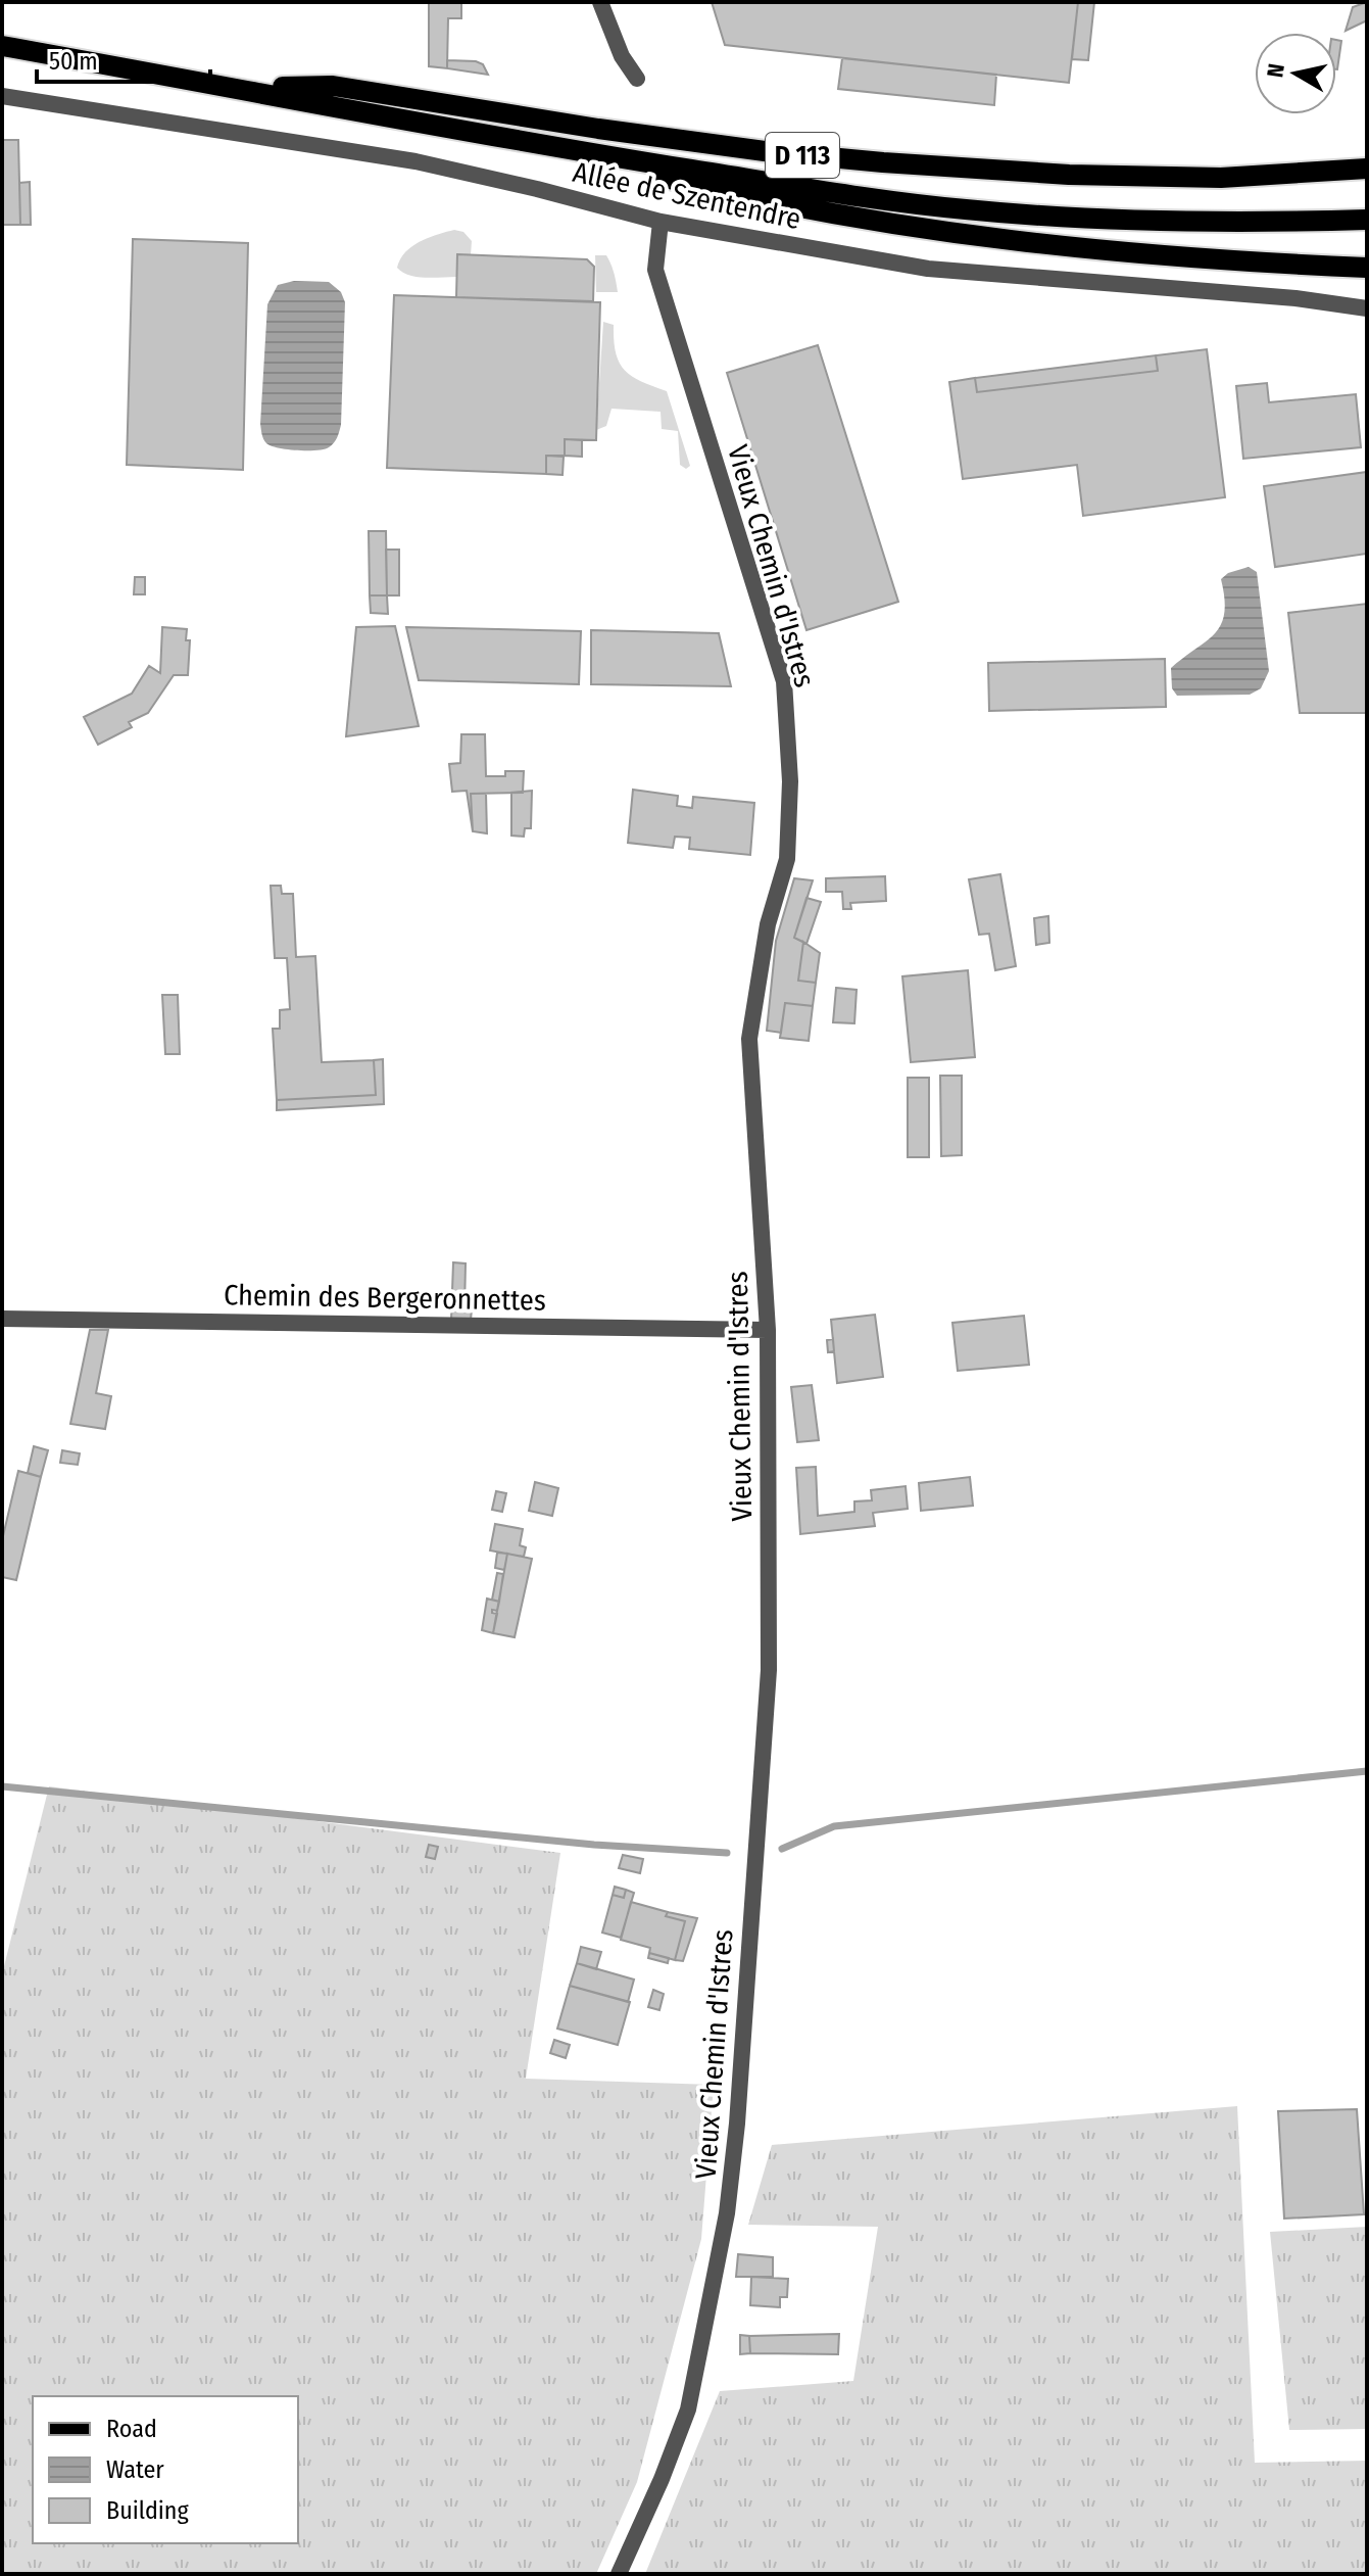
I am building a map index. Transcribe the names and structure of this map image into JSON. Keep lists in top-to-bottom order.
{
  "streets": {
    "main road": ["D 113"],
    "street": ["Allée de Szentendre", "Vieux Chemin d'Istres", "Chemin des Bergeronnettes"]
  },
  "crossings": [
    ["Allée de Szentendre", "Vieux Chemin d'Istres"],
    ["Vieux Chemin d'Istres", "Chemin des Bergeronnettes"]
  ],
  "legend": ["Road", "Water", "Building"],
  "scale_bar": "50 m",
  "north": "left"
}
